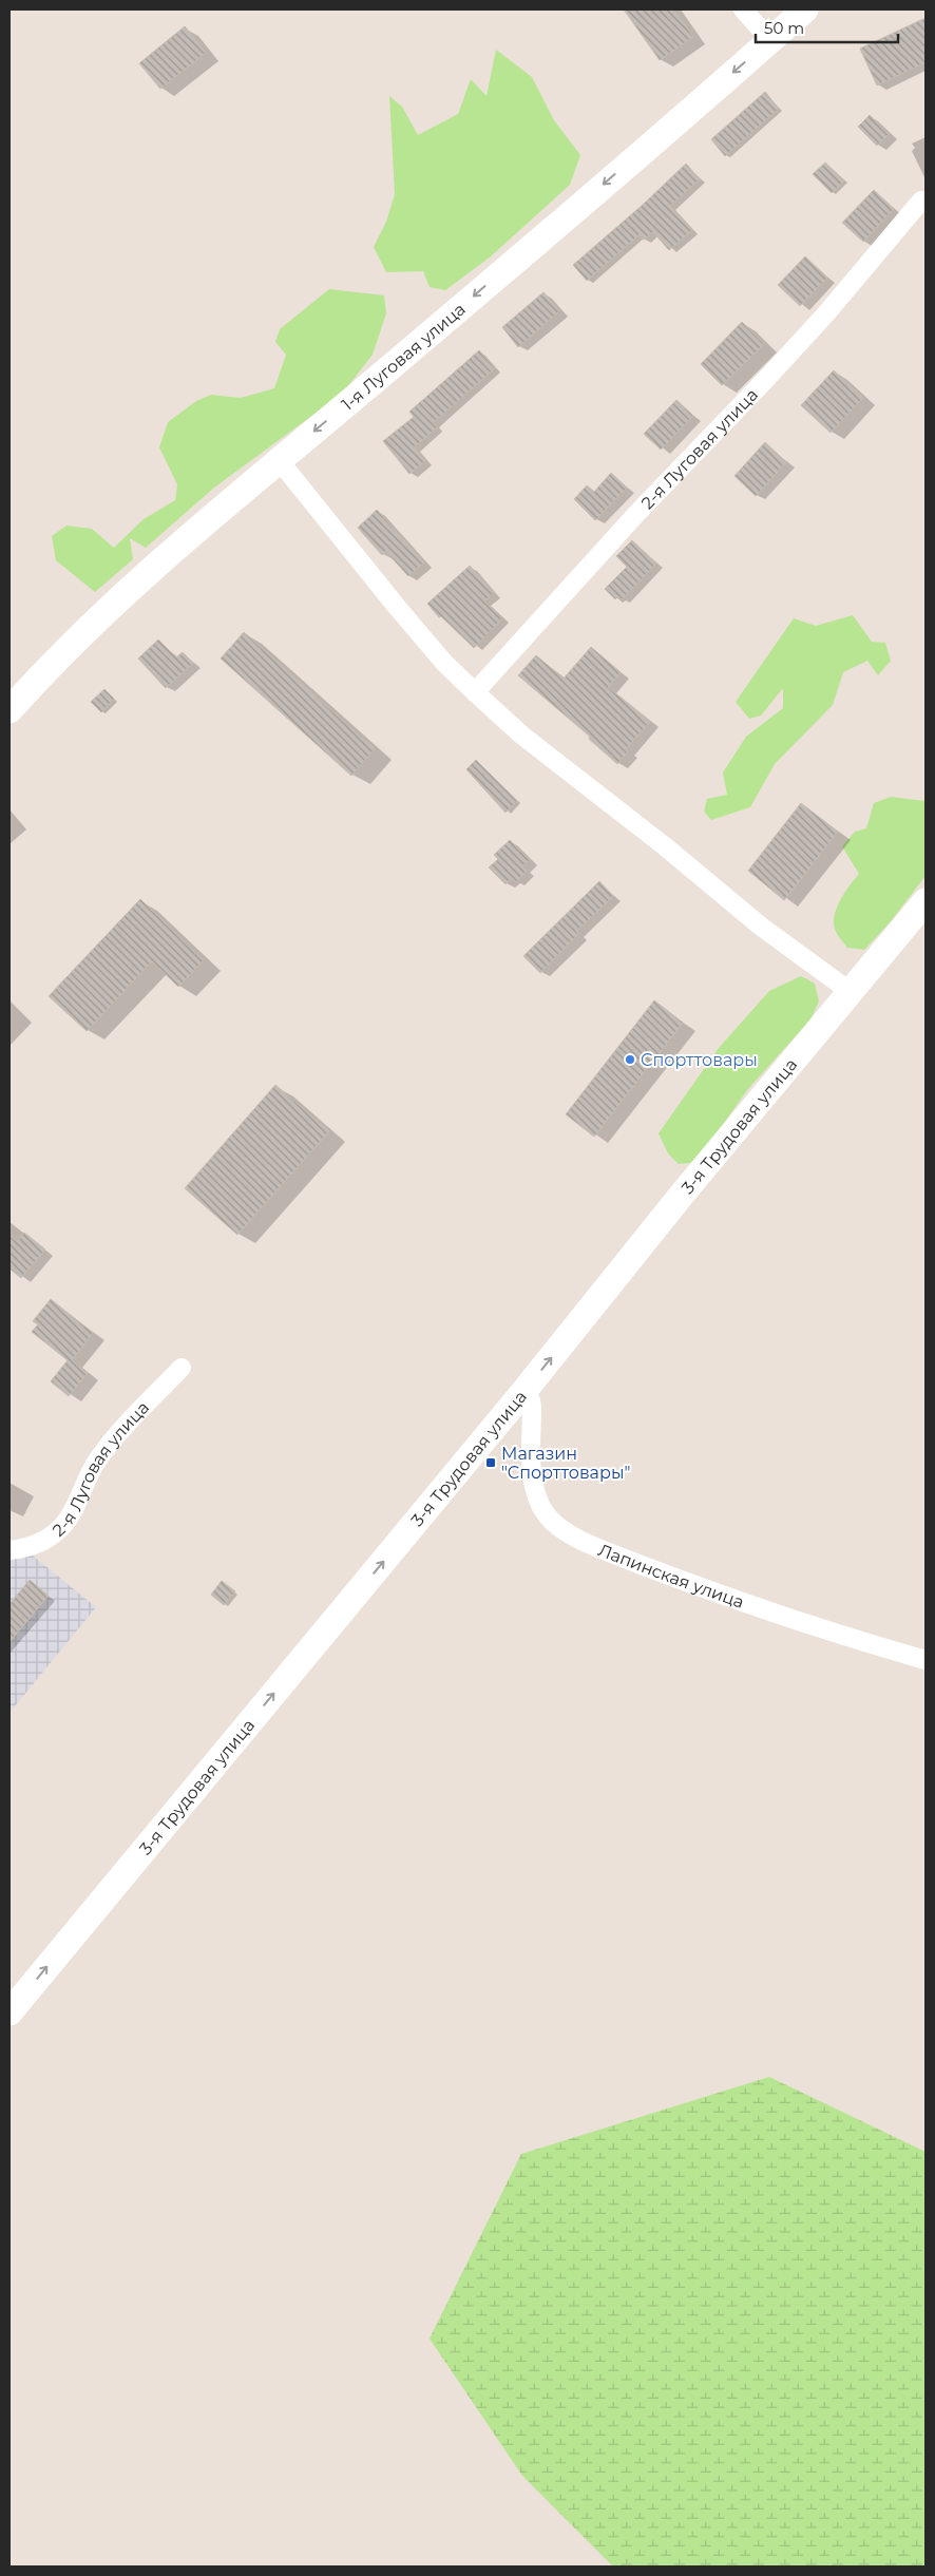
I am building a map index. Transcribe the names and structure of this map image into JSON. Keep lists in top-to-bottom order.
{
  "streets": {
    "street": [
      "1-я Луговая улица",
      "2-я Луговая улица",
      "3-я Трудовая улица",
      "Лапинская улица"
    ]
  },
  "crossings": [
    ["3-я Трудовая улица", "Лапинская улица"]
  ],
  "one_way": ["1-я Луговая улица", "3-я Трудовая улица"],
  "places": {
    "other": ["Спорттовары"],
    "transit": ["Магазин \"Спорттовары\""]
  },
  "scale_bar": "50 m"
}
